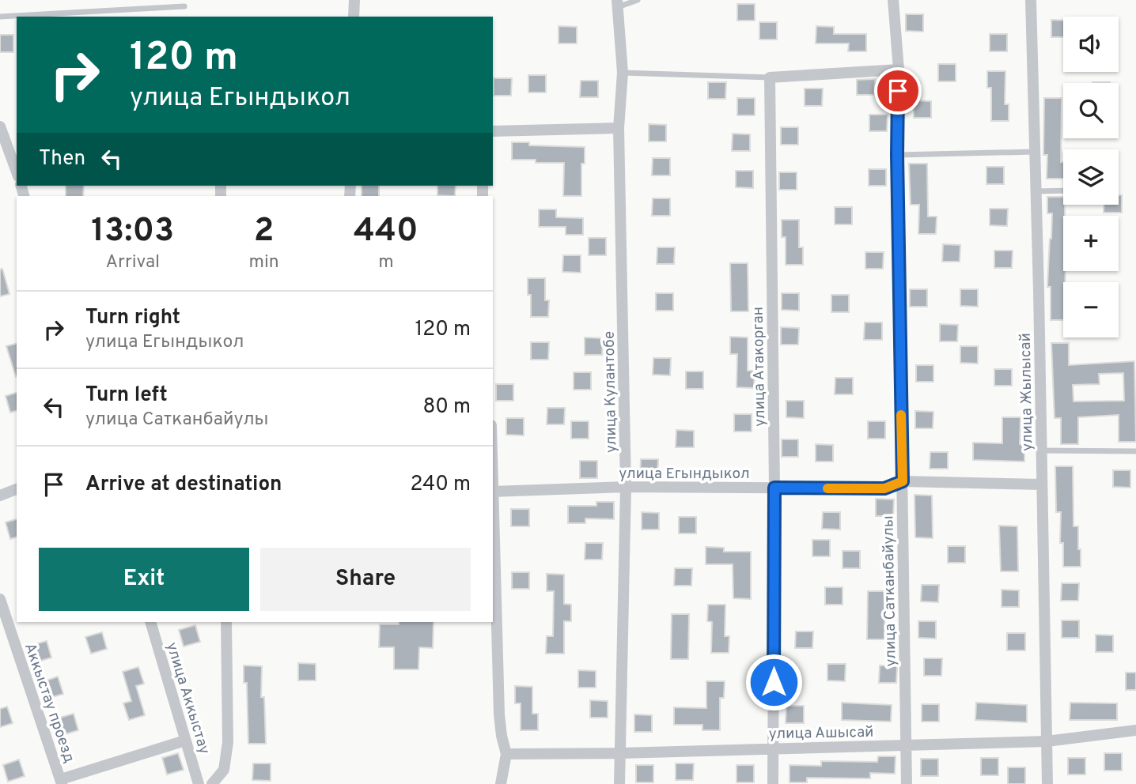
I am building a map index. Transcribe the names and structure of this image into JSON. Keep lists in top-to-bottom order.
{
  "streets": {
    "street": [
      "улица Атакорган",
      "улица Кулантобе",
      "улица Жылысай",
      "улица Егындыкол",
      "улица Сатканбайулы",
      "улица Аккыстау",
      "Аккыстау проезд",
      "улица Ашысай"
    ]
  },
  "crossings": [
    ["улица Атакорган", "улица Егындыкол"],
    ["улица Атакорган", "улица Ашысай"],
    ["улица Кулантобе", "улица Егындыкол"],
    ["улица Кулантобе", "улица Ашысай"],
    ["улица Жылысай", "улица Егындыкол"],
    ["улица Жылысай", "улица Ашысай"],
    ["улица Егындыкол", "улица Сатканбайулы"],
    ["улица Сатканбайулы", "улица Ашысай"]
  ],
  "page": {
    "map_buttons": ["+", "−"],
    "turn": ["120 m", "улица Егындыкол"],
    "then": "Then",
    "eta": [
      "13:03",
      "Arrival",
      "2",
      "min",
      "440",
      "m"
    ],
    "list": [
      {
        "name": "Turn right",
        "note": "улица Егындыкол",
        "value": "120 m"
      },
      {
        "name": "Turn left",
        "note": "улица Сатканбайулы",
        "value": "80 m"
      },
      {
        "name": "Arrive at destination",
        "value": "240 m"
      }
    ],
    "buttons": ["Exit", "Share"]
  }
}
